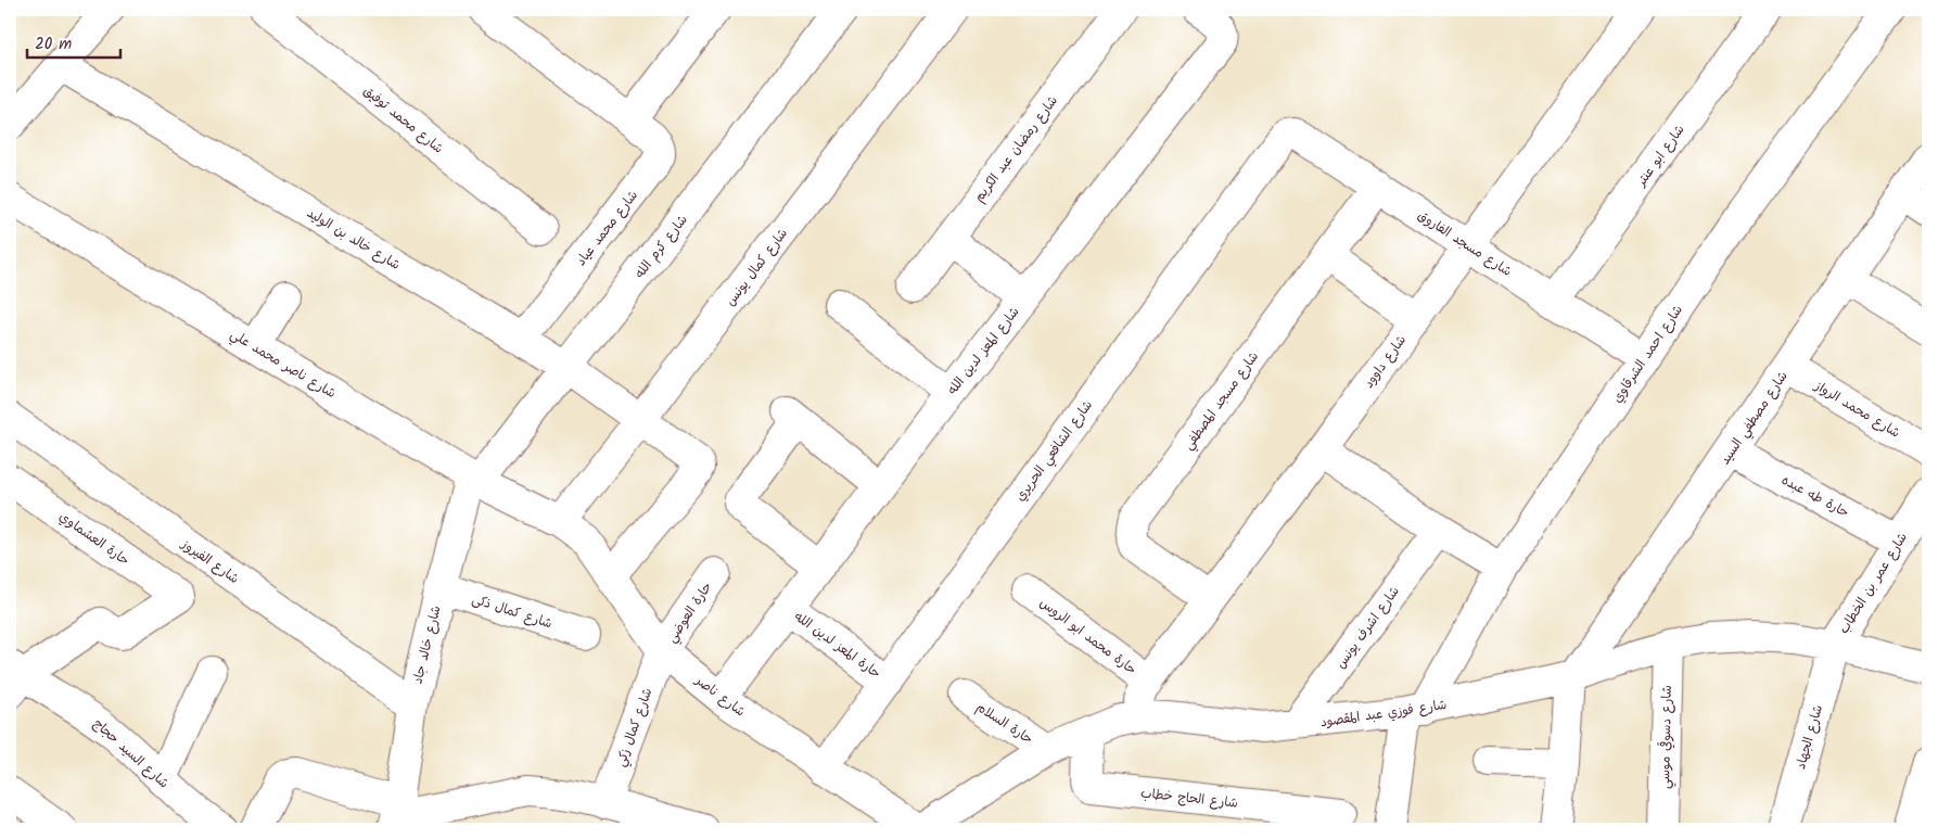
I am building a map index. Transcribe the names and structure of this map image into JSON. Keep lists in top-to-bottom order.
{
  "streets": {
    "street": [
      "شارع محمد توفيق",
      "شارع رمضان عبد الكريم",
      "شارع ابو عنتر",
      "شارع محمد عياد",
      "شارع خالد بن الوليد",
      "شارع مسجد الفاروق",
      "شارع كرم الله",
      "شارع كمال يونس",
      "شارع المعز لدين الله",
      "شارع احمد الشرقاوي",
      "شارع داوود",
      "شارع ناصر محمد علي",
      "شارع مسجد المصطفي",
      "شارع محمد الرواز",
      "شارع مصطفي السيد",
      "شارع الشافعي الحريري",
      "حارة طه عبده",
      "حارة العشماوي",
      "شارع الفيروز",
      "شارع عمر بن الخطاب",
      "شارع كمال ذكى",
      "حارة العوضي",
      "شارع اشرف يونس",
      "حارة محمد ابو الروس",
      "شارع خالد جاد",
      "حارة المعز لدين الله",
      "شارع ناصر",
      "شارع فوزي عبد المقصود",
      "حارة السلام",
      "شارع كمال زكي",
      "شارع دسوقي موسي",
      "شارع الجهاد",
      "شارع السيد حجاج",
      "شارع الحاج خطاب"
    ]
  },
  "crossings": [
    ["شارع ابو عنتر", "شارع مسجد الفاروق"],
    ["شارع محمد عياد", "شارع خالد بن الوليد"],
    ["شارع خالد بن الوليد", "شارع كرم الله"],
    ["شارع خالد بن الوليد", "شارع كمال يونس"],
    ["شارع خالد بن الوليد", "شارع ناصر"],
    ["شارع مسجد الفاروق", "شارع احمد الشرقاوي"],
    ["شارع مسجد الفاروق", "شارع داوود"],
    ["شارع مسجد الفاروق", "شارع مسجد المصطفي"],
    ["شارع مسجد الفاروق", "شارع الشافعي الحريري"],
    ["شارع كرم الله", "شارع ناصر محمد علي"],
    ["شارع كرم الله", "شارع خالد جاد"],
    ["شارع كمال يونس", "شارع ناصر محمد علي"],
    ["شارع كمال يونس", "شارع ناصر"],
    ["شارع المعز لدين الله", "حارة المعز لدين الله"],
    ["شارع المعز لدين الله", "شارع ناصر"],
    ["شارع احمد الشرقاوي", "شارع فوزي عبد المقصود"],
    ["شارع داوود", "شارع مسجد المصطفي"],
    ["شارع داوود", "حارة محمد ابو الروس"],
    ["شارع داوود", "شارع فوزي عبد المقصود"],
    ["شارع ناصر محمد علي", "شارع خالد جاد"],
    ["شارع ناصر محمد علي", "شارع ناصر"],
    ["شارع محمد الرواز", "شارع مصطفي السيد"],
    ["شارع مصطفي السيد", "حارة طه عبده"],
    ["شارع مصطفي السيد", "شارع فوزي عبد المقصود"],
    ["شارع الشافعي الحريري", "حارة المعز لدين الله"],
    ["شارع الشافعي الحريري", "شارع ناصر"],
    ["حارة طه عبده", "شارع عمر بن الخطاب"],
    ["حارة العشماوي", "شارع السيد حجاج"],
    ["شارع الفيروز", "شارع خالد جاد"],
    ["شارع عمر بن الخطاب", "شارع فوزي عبد المقصود"],
    ["شارع عمر بن الخطاب", "شارع الجهاد"],
    ["شارع كمال ذكى", "شارع خالد جاد"],
    ["حارة العوضي", "شارع ناصر"],
    ["حارة العوضي", "شارع كمال زكي"],
    ["شارع اشرف يونس", "شارع فوزي عبد المقصود"],
    ["شارع ناصر", "شارع كمال زكي"],
    ["شارع فوزي عبد المقصود", "حارة السلام"],
    ["شارع فوزي عبد المقصود", "شارع دسوقي موسي"],
    ["شارع فوزي عبد المقصود", "شارع الجهاد"],
    ["شارع فوزي عبد المقصود", "شارع الحاج خطاب"]
  ],
  "scale_bar": "20 m"
}
